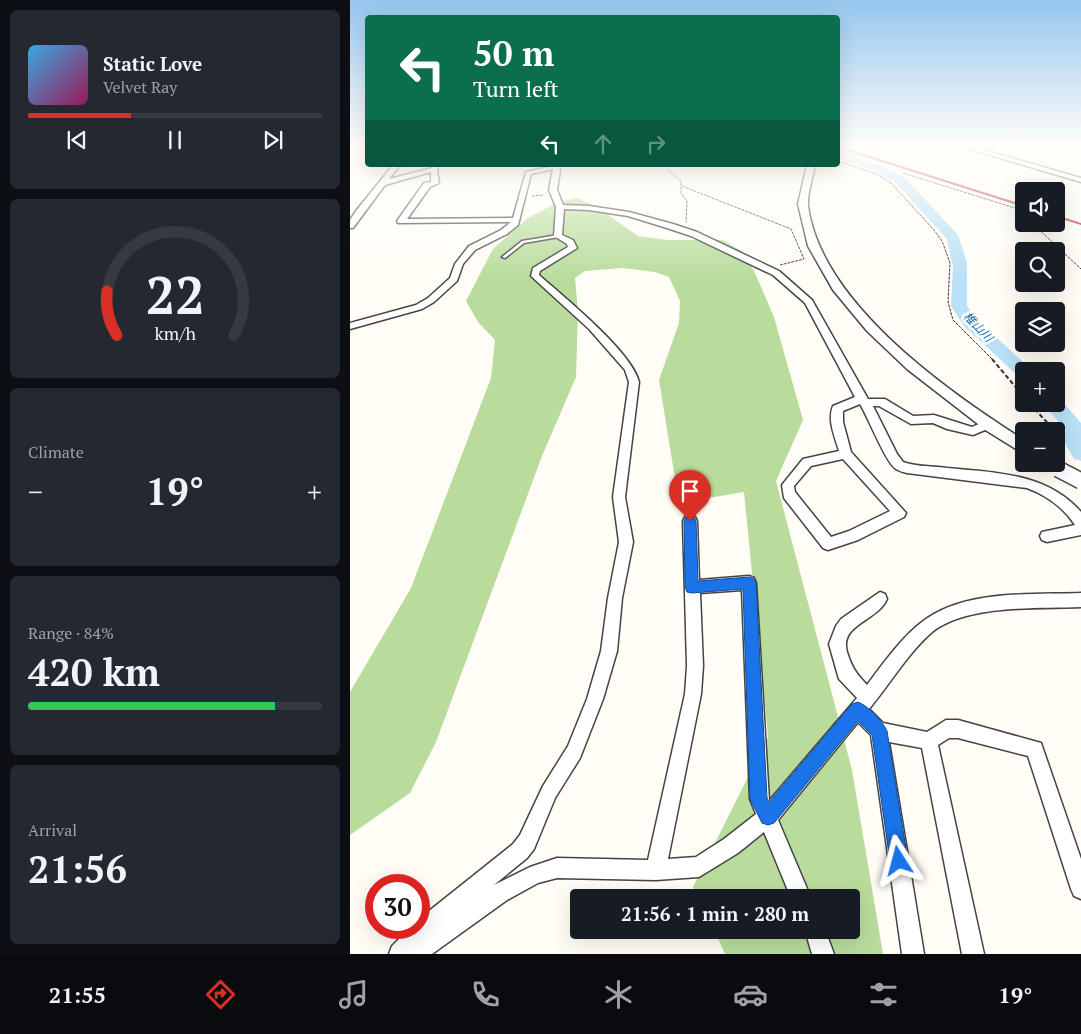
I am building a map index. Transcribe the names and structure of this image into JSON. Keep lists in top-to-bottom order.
{
  "water": ["椎山川"],
  "page": {
    "turn": ["50 m", "Turn left"],
    "song": ["Static Love", "Velvet Ray"],
    "map_buttons": ["+", "−"],
    "tile": [
      "Climate",
      ["Range · 84%", "420 km"],
      ["Arrival", "21:56"]
    ],
    "heat": ["−", "19°", "+"],
    "limit": "30",
    "trip": "21:56 · 1 min · 280 m",
    "tabs": ["21:55", "19°"],
    "gauge": ["22", "km/h"]
  }
}
